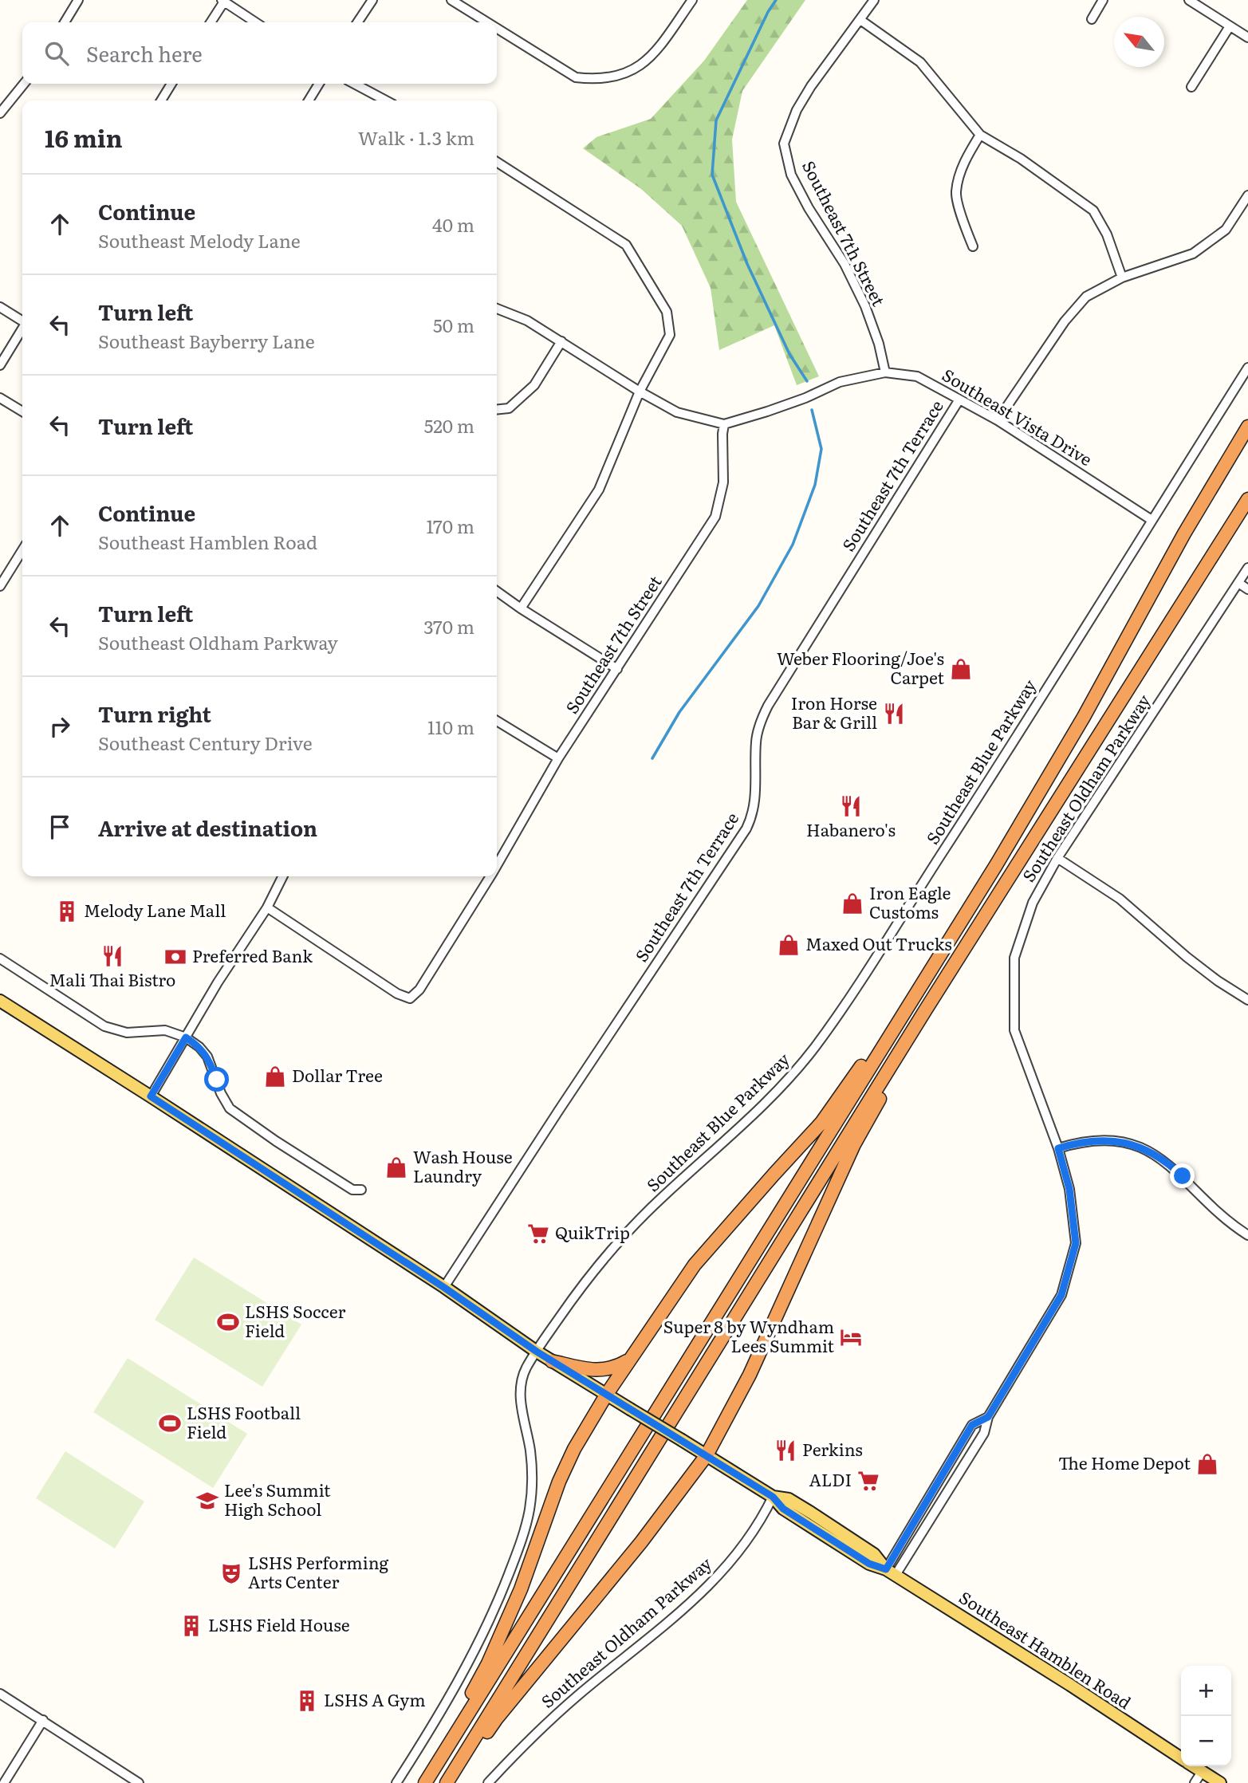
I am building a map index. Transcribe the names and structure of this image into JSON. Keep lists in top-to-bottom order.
{
  "streets": {
    "main road": ["Southeast Hamblen Road"],
    "street": [
      "Southeast 7th Street",
      "Southeast Vista Drive",
      "Southeast 7th Terrace",
      "Southeast Blue Parkway",
      "Southeast Oldham Parkway"
    ]
  },
  "crossings": [
    ["Southeast 7th Street", "Southeast Vista Drive"],
    ["Southeast Vista Drive", "Southeast 7th Terrace"],
    ["Southeast Vista Drive", "Southeast Blue Parkway"],
    ["Southeast 7th Terrace", "Southeast Hamblen Road"],
    ["Southeast Blue Parkway", "Southeast Hamblen Road"],
    ["Southeast Oldham Parkway", "Southeast Hamblen Road"]
  ],
  "places": {
    "shop": [
      "Weber Flooring/Joe's Carpet",
      "Iron Eagle Customs",
      "Maxed Out Trucks",
      "Dollar Tree",
      "Wash House Laundry",
      "The Home Depot"
    ],
    "restaurant": [
      "Iron Horse Bar & Grill",
      "Habanero's",
      "Mali Thai Bistro",
      "Perkins"
    ],
    "building": ["Melody Lane Mall", "LSHS Field House", "LSHS A Gym"],
    "bank": ["Preferred Bank"],
    "supermarket": ["QuikTrip", "ALDI"],
    "sports": ["LSHS Soccer Field", "LSHS Football Field"],
    "hotel": ["Super 8 by Wyndham Lees Summit"],
    "school or university": ["Lee's Summit High School"],
    "theatre": ["LSHS Performing Arts Center"]
  },
  "north": "top left",
  "page": {
    "search": "Search here",
    "heading": ["16 min", "Walk · 1.3 km"],
    "list": [
      ["Continue", "Southeast Melody Lane", "40 m"],
      ["Turn left", "Southeast Bayberry Lane", "50 m"],
      ["Turn left", "520 m"],
      ["Continue", "Southeast Hamblen Road", "170 m"],
      ["Turn left", "Southeast Oldham Parkway", "370 m"],
      ["Turn right", "Southeast Century Drive", "110 m"],
      "Arrive at destination"
    ],
    "map_buttons": ["+", "−"]
  }
}
